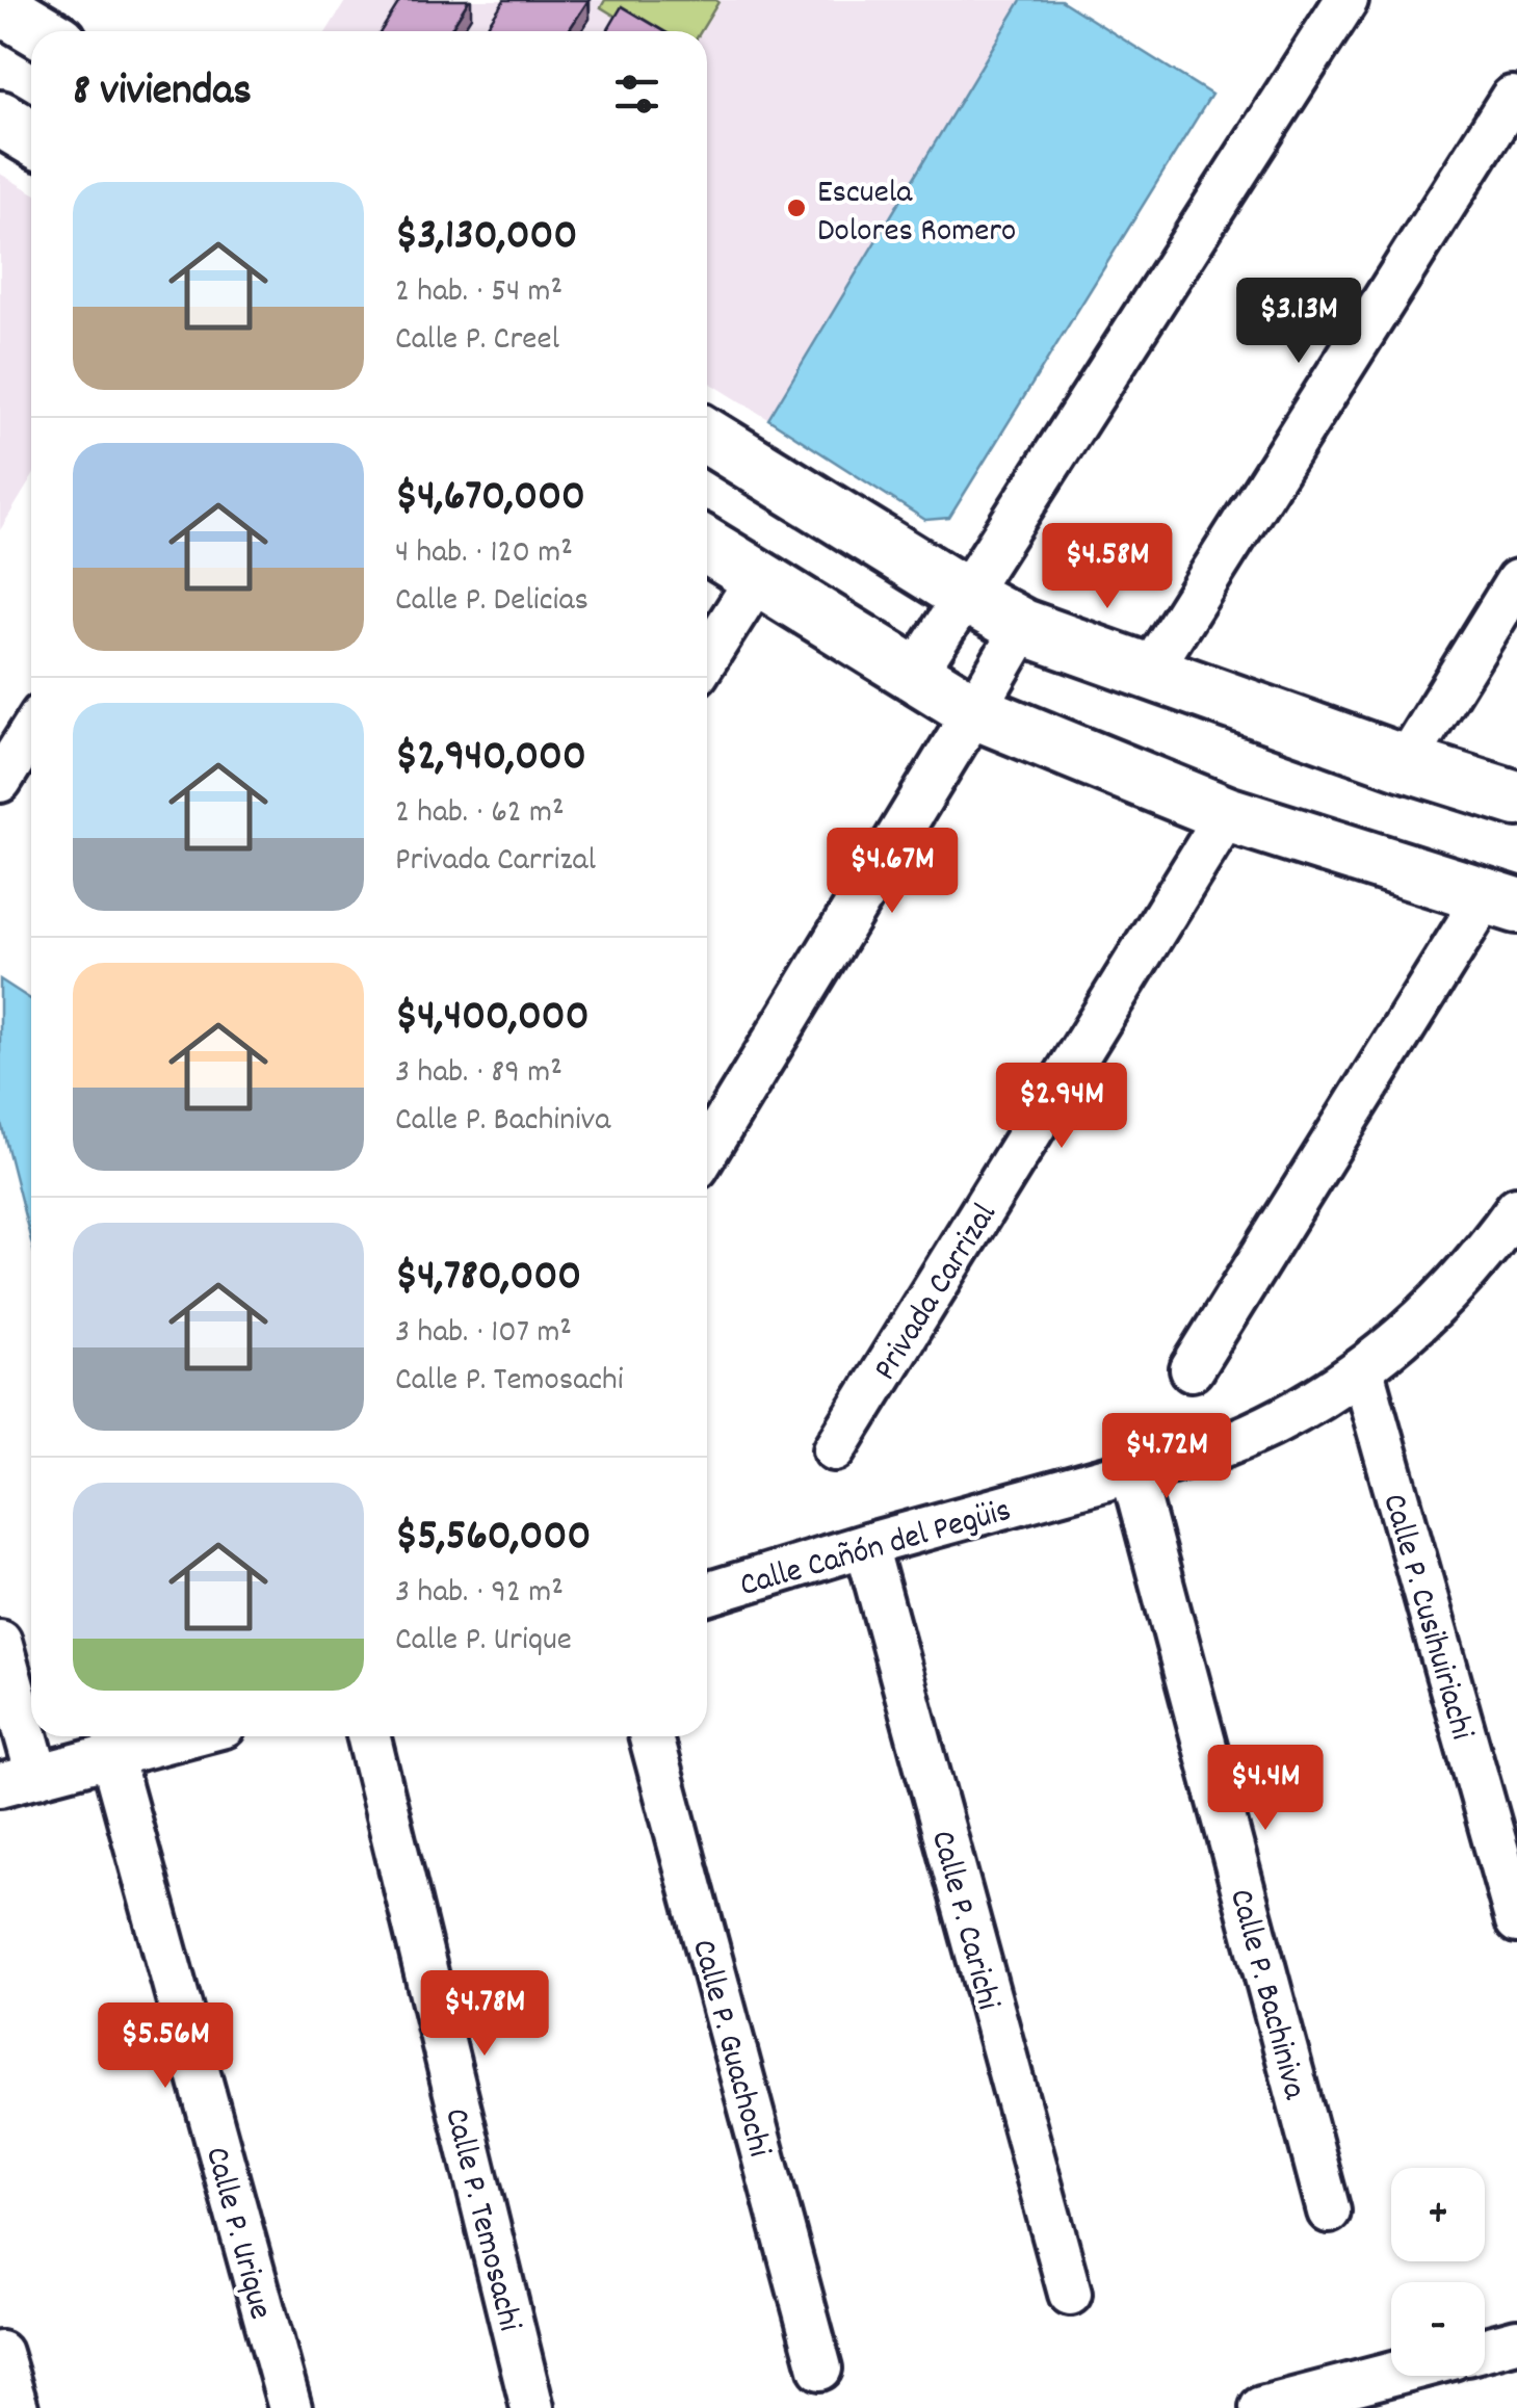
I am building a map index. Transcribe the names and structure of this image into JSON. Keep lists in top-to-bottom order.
{
  "streets": {
    "street": [
      "Privada Carrizal",
      "Calle Cañón del Pegüis",
      "Calle P. Cusihuiriachi",
      "Calle P. Carichi",
      "Calle P. Bachiniva",
      "Calle P. Guachochi",
      "Calle P. Temosachi",
      "Calle P. Urique"
    ]
  },
  "crossings": [
    ["Calle Cañón del Pegüis", "Calle P. Cusihuiriachi"],
    ["Calle Cañón del Pegüis", "Calle P. Carichi"],
    ["Calle Cañón del Pegüis", "Calle P. Bachiniva"]
  ],
  "places": ["Escuela Dolores Romero"],
  "page": {
    "heading": "8 viviendas",
    "list": [
      {
        "name": "$3,130,000",
        "note": "2 hab. · 54 m² · Calle P. Creel"
      },
      {
        "name": "$4,670,000",
        "note": "4 hab. · 120 m² · Calle P. Delicias"
      },
      {
        "name": "$2,940,000",
        "note": "2 hab. · 62 m² · Privada Carrizal"
      },
      {
        "name": "$4,400,000",
        "note": "3 hab. · 89 m² · Calle P. Bachiniva"
      },
      {
        "name": "$4,780,000",
        "note": "3 hab. · 107 m² · Calle P. Temosachi"
      },
      {
        "name": "$5,560,000",
        "note": "3 hab. · 92 m² · Calle P. Urique"
      }
    ],
    "price": [
      "$3.13M",
      "$4.58M",
      "$4.67M",
      "$2.94M",
      "$4.72M",
      "$4.4M",
      "$4.78M",
      "$5.56M"
    ],
    "map_buttons": ["+", "−"]
  }
}
